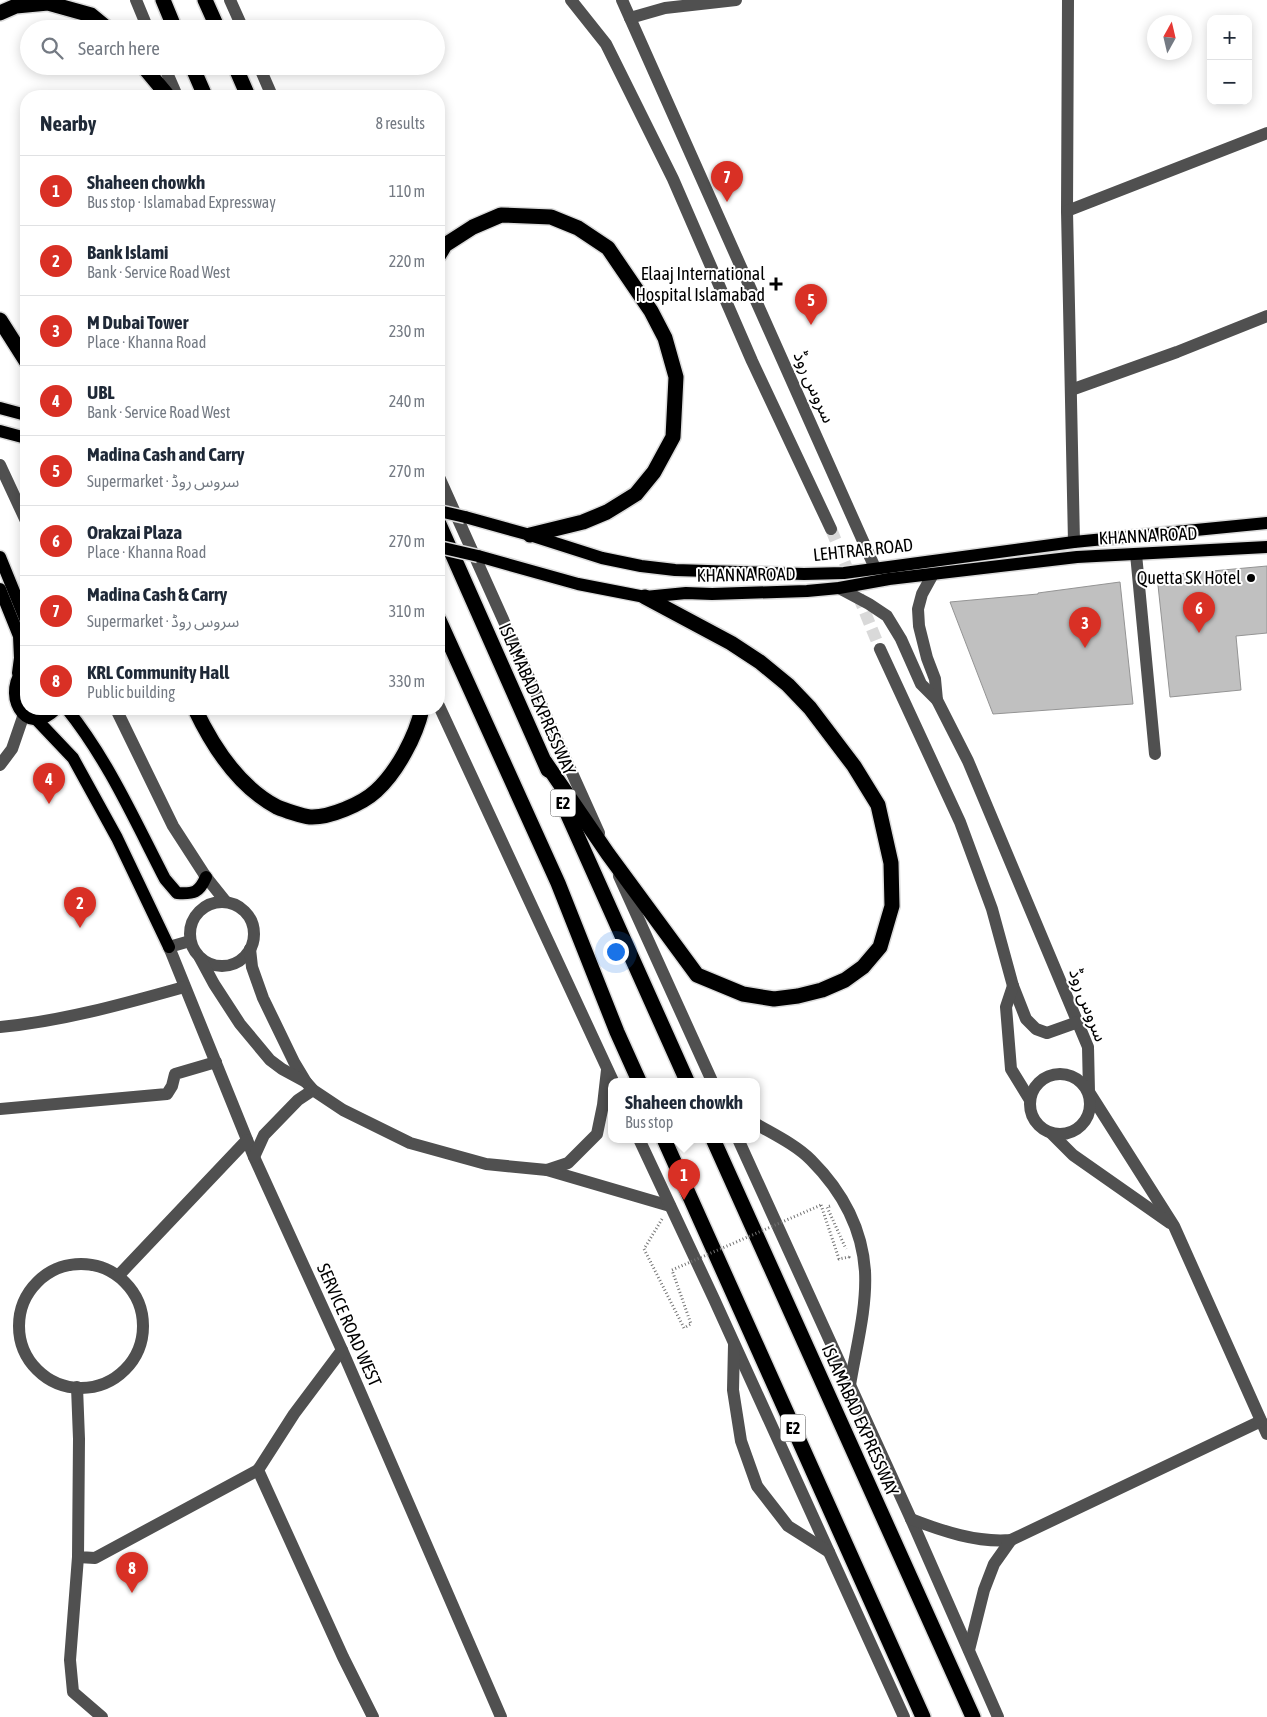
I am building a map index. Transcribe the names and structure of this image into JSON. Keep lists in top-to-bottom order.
{
  "streets": {
    "highway": ["ISLAMABAD EXPRESSWAY", "E2"],
    "main road": ["KHANNA ROAD", "LEHTRAR ROAD"],
    "street": ["سروس روڈ", "SERVICE ROAD WEST"]
  },
  "crossings": [
    ["سروس روڈ", "KHANNA ROAD"],
    ["سروس روڈ", "LEHTRAR ROAD"]
  ],
  "places": {
    "health": ["Elaaj International Hospital Islamabad"],
    "other": ["Quetta SK Hotel"]
  },
  "north": "top",
  "page": {
    "map_buttons": ["+", "−"],
    "search": "Search here",
    "heading": ["Nearby", "8 results"],
    "list": [
      {
        "mark": "1",
        "name": "Shaheen chowkh",
        "note": "Bus stop · Islamabad Expressway",
        "value": "110 m"
      },
      {
        "mark": "2",
        "name": "Bank Islami",
        "note": "Bank · Service Road West",
        "value": "220 m"
      },
      {
        "mark": "3",
        "name": "M Dubai Tower",
        "note": "Place · Khanna Road",
        "value": "230 m"
      },
      {
        "mark": "4",
        "name": "UBL",
        "note": "Bank · Service Road West",
        "value": "240 m"
      },
      {
        "mark": "5",
        "name": "Madina Cash and Carry",
        "note": "Supermarket · سروس روڈ",
        "value": "270 m"
      },
      {
        "mark": "6",
        "name": "Orakzai Plaza",
        "note": "Place · Khanna Road",
        "value": "270 m"
      },
      {
        "mark": "7",
        "name": "Madina Cash & Carry",
        "note": "Supermarket · سروس روڈ",
        "value": "310 m"
      },
      {
        "mark": "8",
        "name": "KRL Community Hall",
        "note": "Public building",
        "value": "330 m"
      }
    ],
    "pins": [
      "7",
      "5",
      "6",
      "3",
      "4",
      "2",
      "1",
      "8"
    ],
    "popup": ["Shaheen chowkh", "Bus stop"]
  }
}
